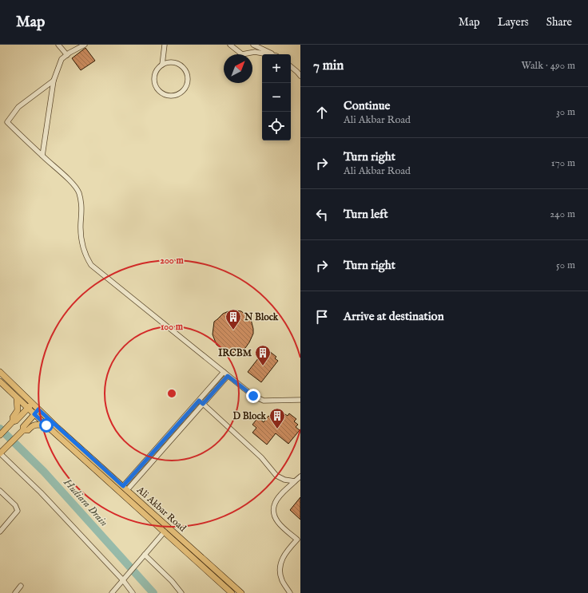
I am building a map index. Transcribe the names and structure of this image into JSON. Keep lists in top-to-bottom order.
{
  "streets": {
    "main road": ["Ali Akbar Road"]
  },
  "water": ["Hudiara Drain"],
  "places": {
    "building": ["N Block", "IRCBM", "D Block"]
  },
  "north": "top right",
  "page": {
    "header": "Map",
    "nav": ["Map", "Layers", "Share"],
    "heading": ["7 min", "Walk · 490 m"],
    "map_buttons": ["+", "−"],
    "list": [
      ["Continue", "Ali Akbar Road", "30 m"],
      ["Turn right", "Ali Akbar Road", "170 m"],
      ["Turn left", "240 m"],
      ["Turn right", "50 m"],
      "Arrive at destination"
    ]
  },
  "rings": ["200 m", "100 m"]
}
